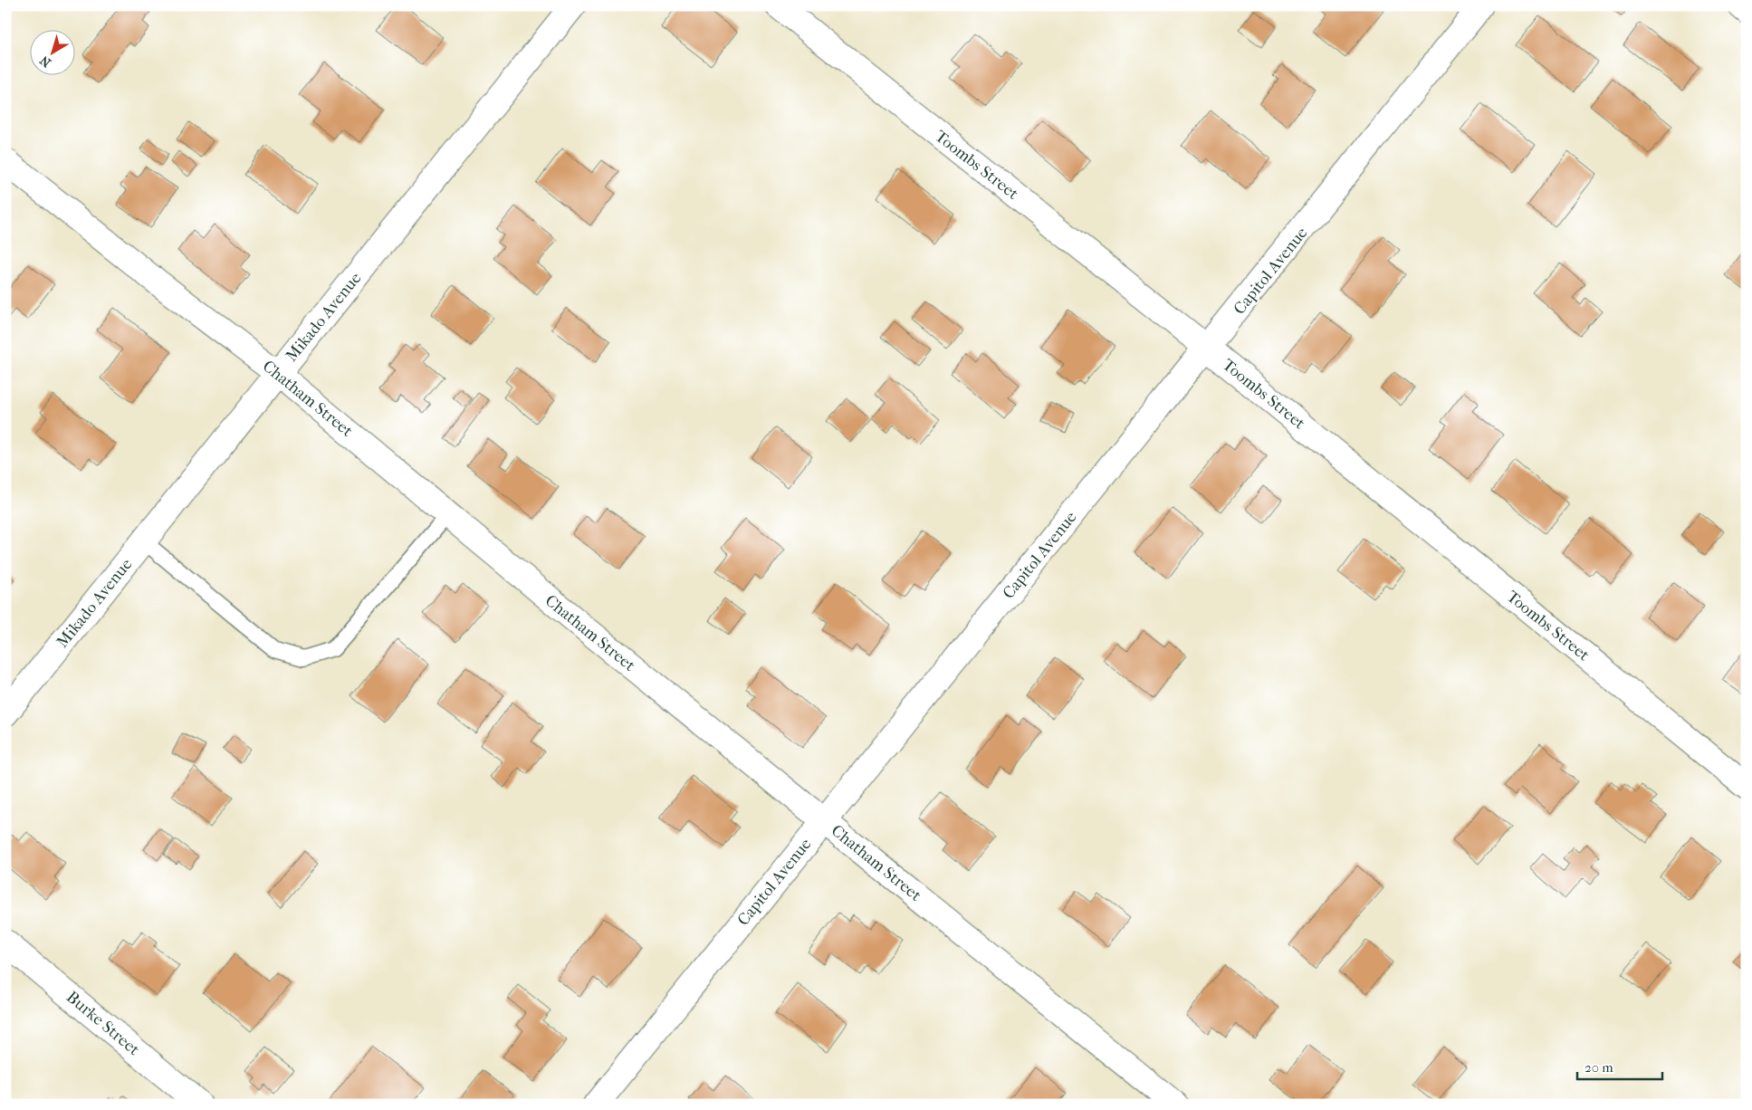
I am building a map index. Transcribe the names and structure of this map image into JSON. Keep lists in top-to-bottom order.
{
  "streets": {
    "street": [
      "Toombs Street",
      "Capitol Avenue",
      "Mikado Avenue",
      "Chatham Street",
      "Burke Street"
    ]
  },
  "crossings": [
    ["Toombs Street", "Capitol Avenue"],
    ["Capitol Avenue", "Chatham Street"],
    ["Mikado Avenue", "Chatham Street"]
  ],
  "scale_bar": "20 m",
  "north": "bottom left"
}
